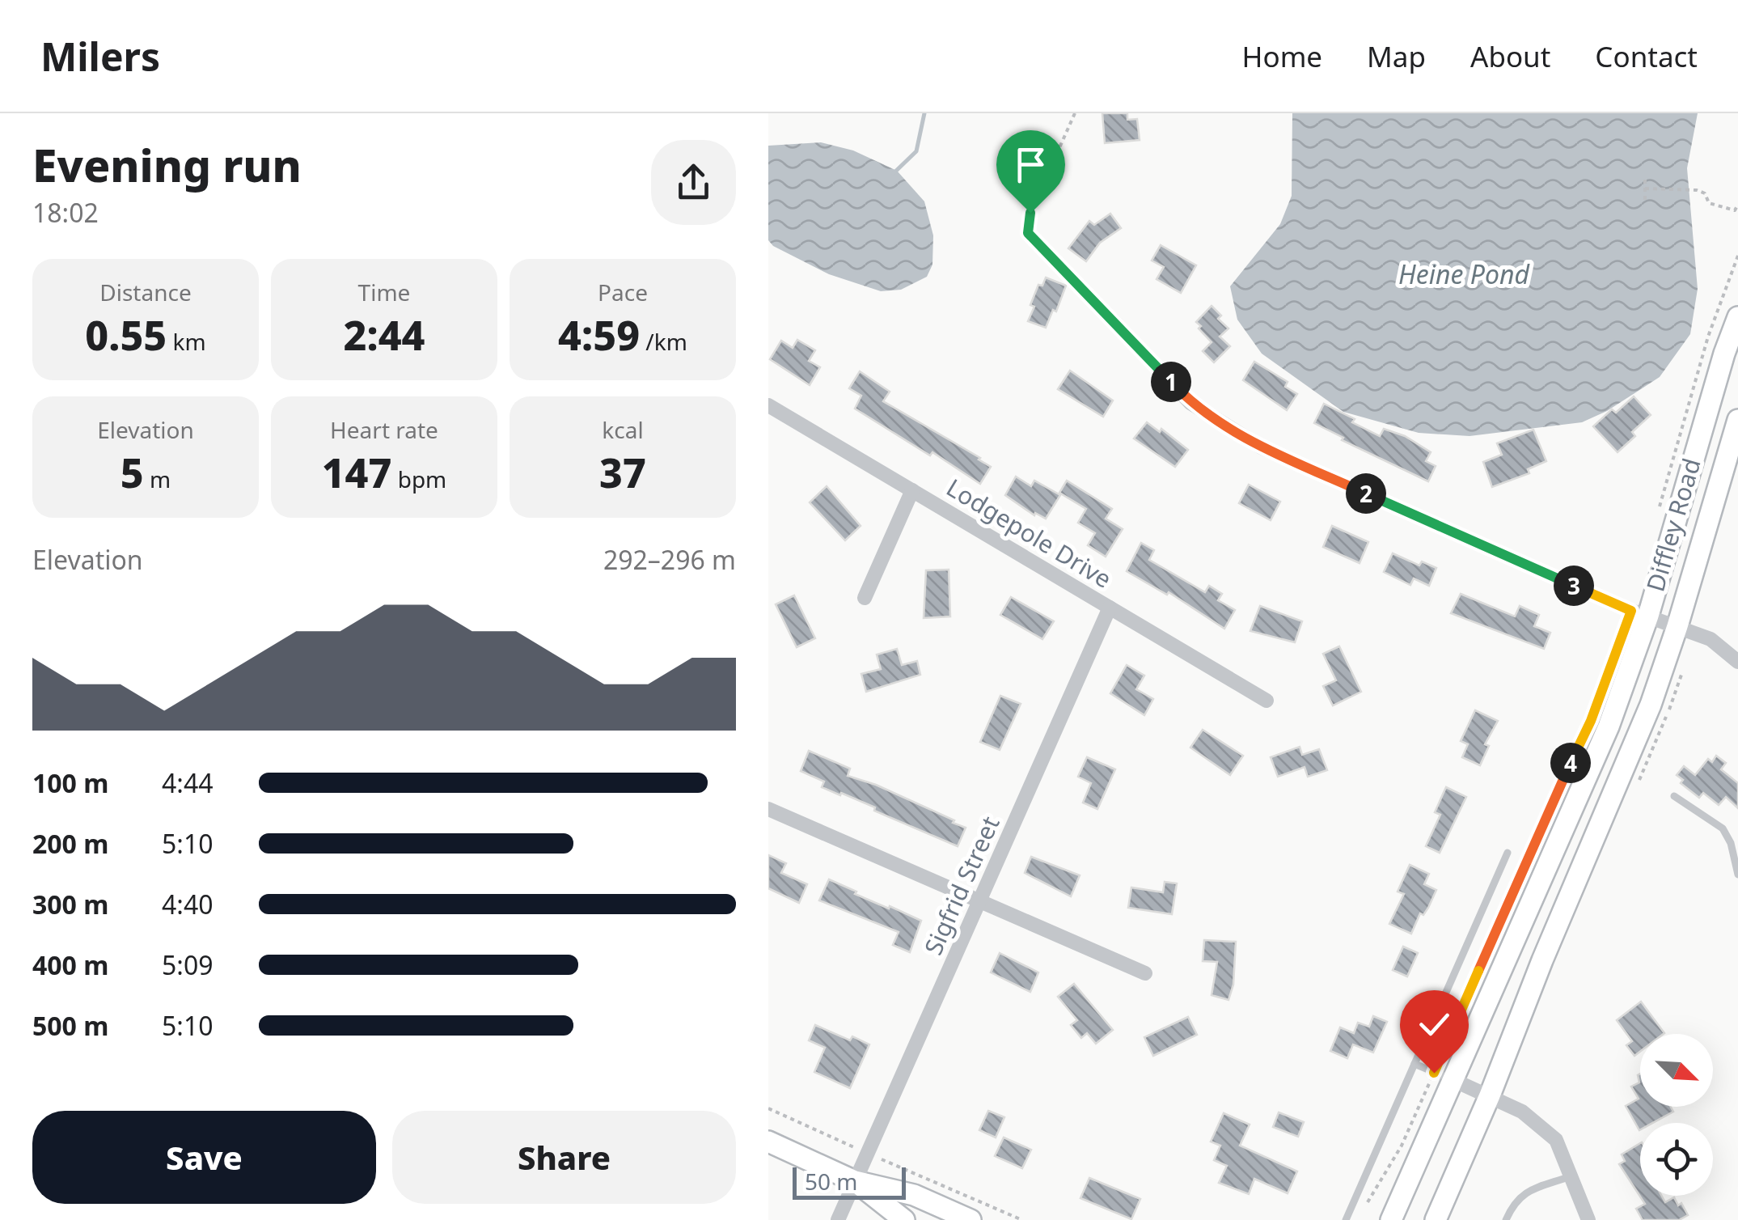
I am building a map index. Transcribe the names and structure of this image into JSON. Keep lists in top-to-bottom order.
{
  "streets": {
    "main road": ["Diffley Road"],
    "street": ["Lodgepole Drive", "Sigfrid Street"]
  },
  "crossings": [
    ["Lodgepole Drive", "Sigfrid Street"]
  ],
  "water": ["Heine Pond"],
  "scale_bar": "50 m",
  "north": "bottom right",
  "page": {
    "header": "Milers",
    "nav": [
      "Home",
      "Map",
      "About",
      "Contact"
    ],
    "heading": ["Evening run", "18:02"],
    "stats": [
      ["Distance", "0.55 km"],
      ["Time", "2:44"],
      ["Pace", "4:59 /km"],
      ["Elevation", "5 m"],
      ["Heart rate", "147 bpm"],
      ["kcal", "37"]
    ],
    "pins": [
      "1",
      "2",
      "3",
      "4"
    ],
    "chart": ["Elevation", "292–296 m"],
    "list": [
      {
        "name": "100 m",
        "note": "4:44"
      },
      {
        "name": "200 m",
        "note": "5:10"
      },
      {
        "name": "300 m",
        "note": "4:40"
      },
      {
        "name": "400 m",
        "note": "5:09"
      },
      {
        "name": "500 m",
        "note": "5:10"
      }
    ],
    "buttons": ["Save", "Share"],
    "scale": "50 m"
  }
}
